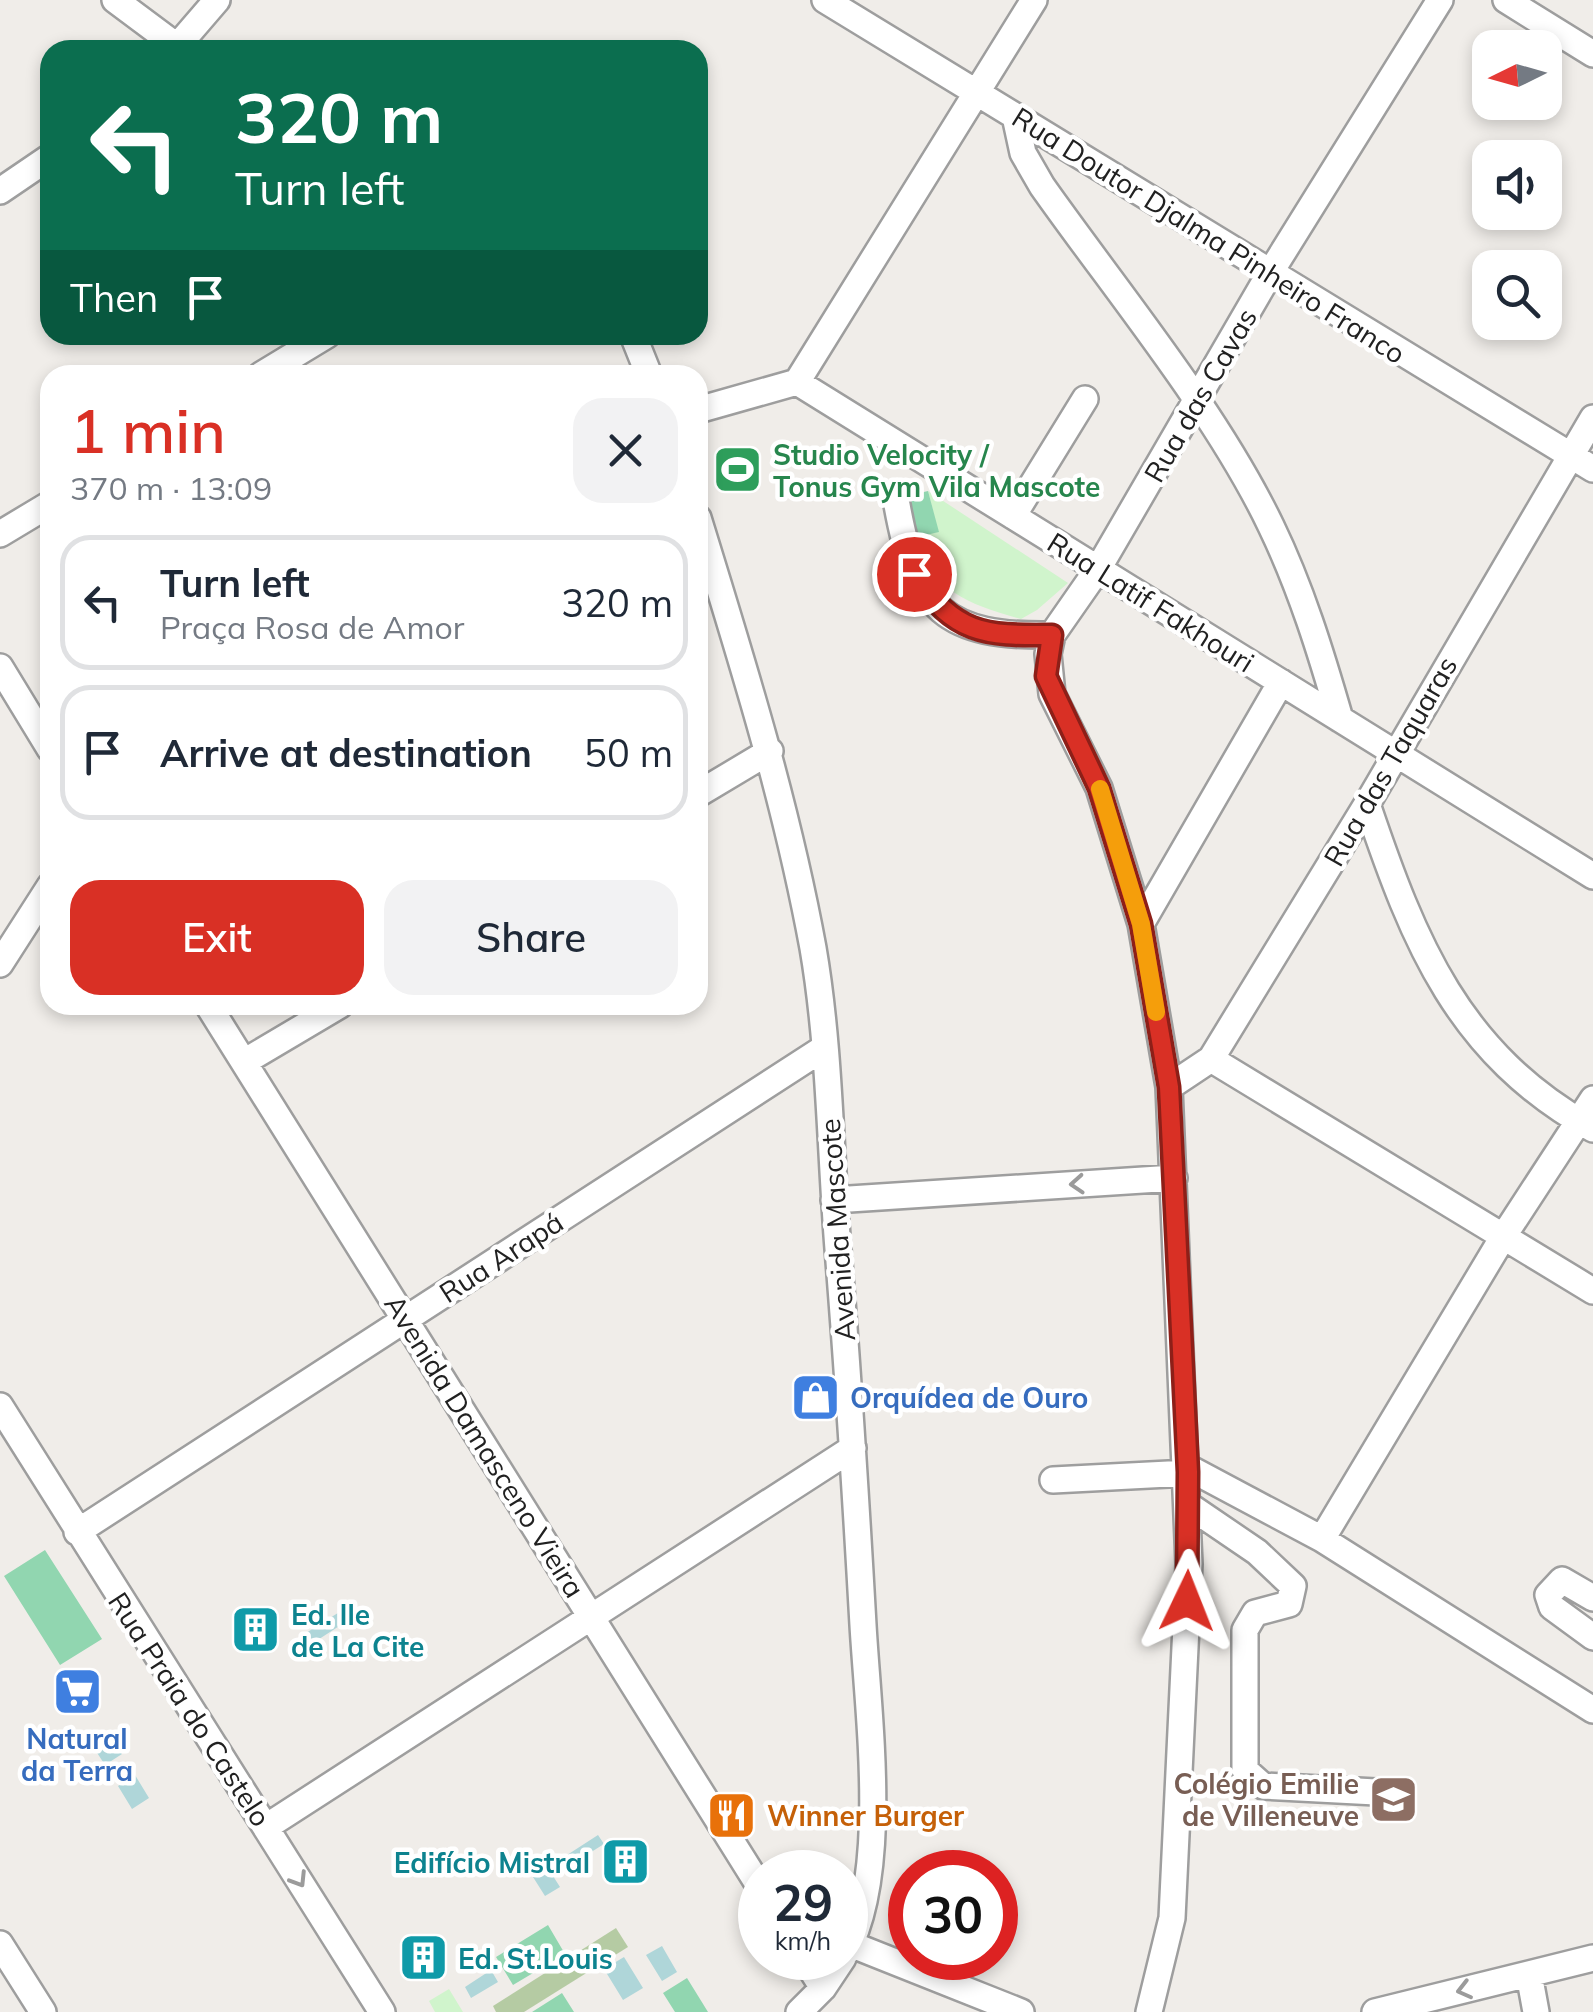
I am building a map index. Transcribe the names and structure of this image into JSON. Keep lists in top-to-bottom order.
{
  "streets": {
    "street": [
      "Rua Doutor Djalma Pinheiro Franco",
      "Rua das Cavas",
      "Rua Latif Fakhouri",
      "Rua das Taquaras",
      "Avenida Mascote",
      "Rua Arapá",
      "Avenida Damasceno Vieira",
      "Rua Praia do Castelo"
    ]
  },
  "crossings": [
    ["Rua Doutor Djalma Pinheiro Franco", "Rua das Cavas"],
    ["Rua Doutor Djalma Pinheiro Franco", "Rua das Taquaras"],
    ["Rua das Cavas", "Rua Latif Fakhouri"],
    ["Rua Latif Fakhouri", "Rua das Taquaras"],
    ["Avenida Mascote", "Rua Arapá"],
    ["Rua Arapá", "Avenida Damasceno Vieira"],
    ["Rua Arapá", "Rua Praia do Castelo"]
  ],
  "places": {
    "sports": ["Studio Velocity / Tonus Gym Vila Mascote"],
    "shop": ["Orquídea de Ouro"],
    "building": ["Ed. Ile de La Cite", "Edifício Mistral", "Ed. St.Louis"],
    "supermarket": ["Natural da Terra"],
    "school or university": ["Colégio Emilie de Villeneuve"],
    "restaurant": ["Winner Burger"]
  },
  "north": "left",
  "page": {
    "turn": ["320 m", "Turn left"],
    "then": "Then",
    "heading": ["1 min", "370 m · 13:09"],
    "list": [
      {
        "name": "Turn left",
        "note": "Praça Rosa de Amor",
        "value": "320 m"
      },
      {
        "name": "Arrive at destination",
        "value": "50 m"
      }
    ],
    "buttons": ["Exit", "Share"],
    "speed": "29 km/h",
    "limit": "30"
  }
}
